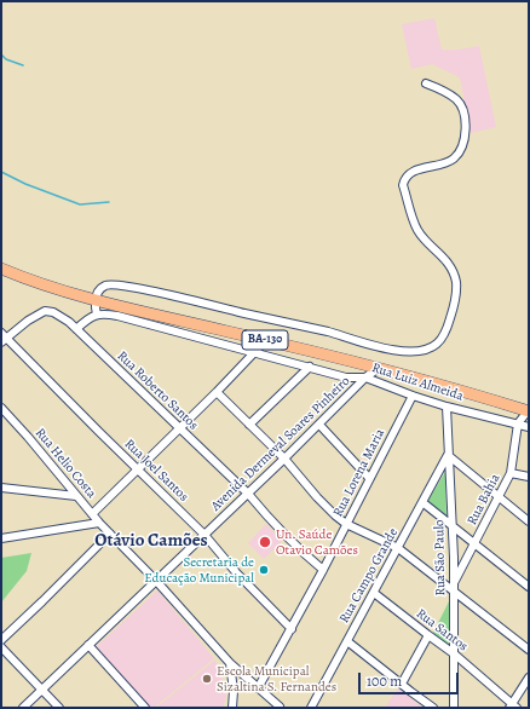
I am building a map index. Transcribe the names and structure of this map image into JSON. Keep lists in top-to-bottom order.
{
  "streets": {
    "highway": ["BA-130"],
    "street": [
      "Rua Luiz Almeida",
      "Rua Roberto Santos",
      "Avenida Dermeval Soares Pinheiro",
      "Rua Helio Costa",
      "Rua Joel Santos",
      "Rua Lorena Maria",
      "Rua Bahia",
      "Rua São Paulo",
      "Rua Campo Grande",
      "Rua Santos"
    ]
  },
  "crossings": [
    ["BA-130", "Avenida Dermeval Soares Pinheiro"],
    ["Rua Luiz Almeida", "Avenida Dermeval Soares Pinheiro"],
    ["Rua Luiz Almeida", "Rua Lorena Maria"],
    ["Rua Luiz Almeida", "Rua Bahia"],
    ["Rua Luiz Almeida", "Rua São Paulo"],
    ["Rua Roberto Santos", "Avenida Dermeval Soares Pinheiro"],
    ["Rua Roberto Santos", "Rua Joel Santos"],
    ["Rua Roberto Santos", "Rua Lorena Maria"],
    ["Avenida Dermeval Soares Pinheiro", "Rua Helio Costa"],
    ["Avenida Dermeval Soares Pinheiro", "Rua Joel Santos"],
    ["Rua Helio Costa", "Rua Lorena Maria"],
    ["Rua Joel Santos", "Rua Lorena Maria"],
    ["Rua Bahia", "Rua São Paulo"],
    ["Rua São Paulo", "Rua Campo Grande"],
    ["Rua São Paulo", "Rua Santos"],
    ["Rua Campo Grande", "Rua Santos"]
  ],
  "districts": ["Otávio Camões"],
  "places": ["Un. Saúde Otavio Camões", "Secretaria de Educação Municipal", "Escola Municipal Sizaltina S. Fernandes"],
  "scale_bar": "100 m"
}
